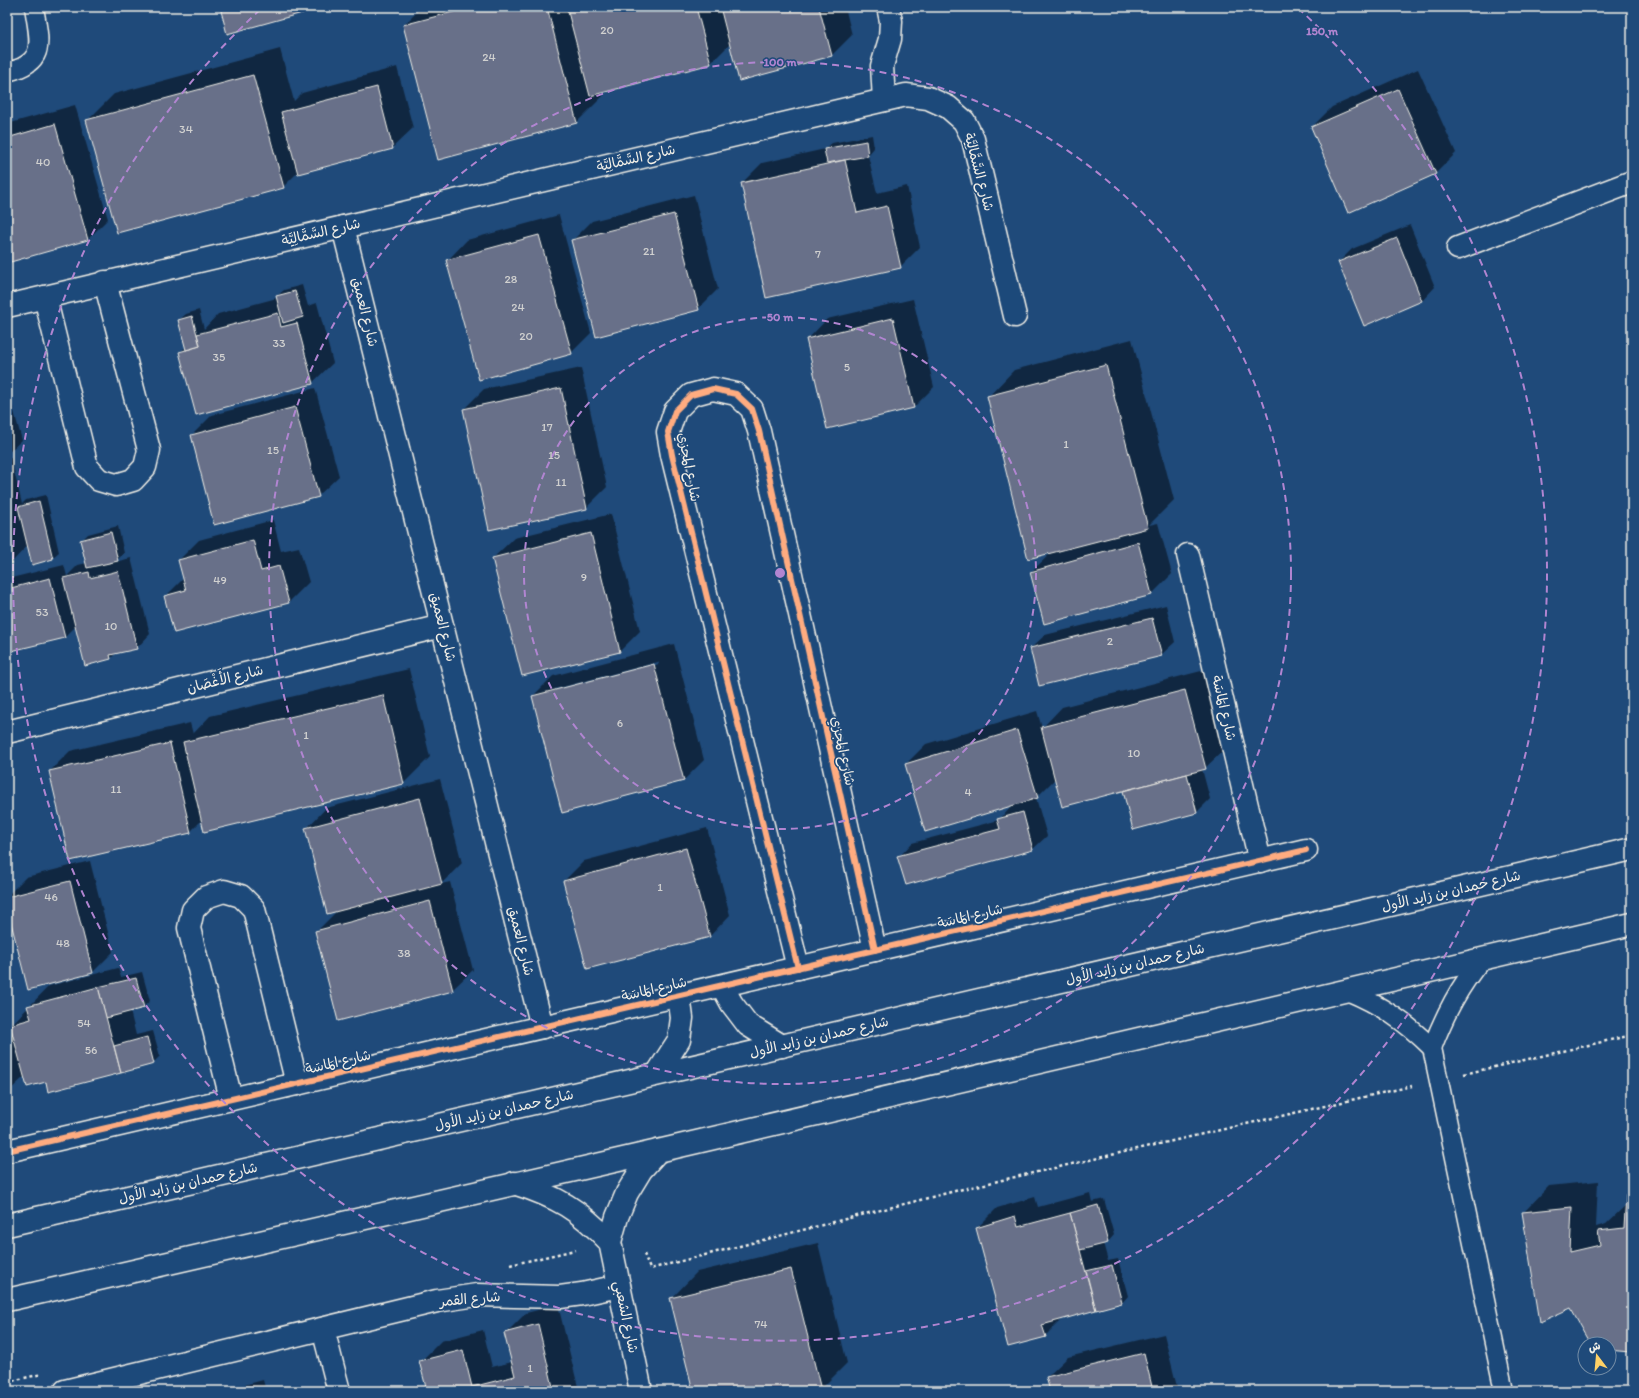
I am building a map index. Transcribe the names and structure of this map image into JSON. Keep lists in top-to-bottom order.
{
  "streets": {
    "street": [
      "شارع السَّمَّالِيَّة",
      "شارع العميق",
      "شارع المجزي",
      "شارع الأَغْصَان",
      "شارع المَاسَة",
      "شارع حمدان بن زايد الأول",
      "شارع القمر",
      "شارع الشعبي"
    ]
  },
  "crossings": [
    ["شارع السَّمَّالِيَّة", "شارع العميق"],
    ["شارع العميق", "شارع الأَغْصَان"],
    ["شارع العميق", "شارع المَاسَة"],
    ["شارع المجزي", "شارع المَاسَة"],
    ["شارع المَاسَة", "شارع حمدان بن زايد الأول"],
    ["شارع القمر", "شارع الشعبي"]
  ],
  "house_numbers": [
    "20",
    "24",
    "34",
    "40",
    "21",
    "7",
    "28",
    "24",
    "20",
    "33",
    "35",
    "5",
    "17",
    "1",
    "15",
    "15",
    "11",
    "9",
    "49",
    "53",
    "10",
    "2",
    "6",
    "1",
    "10",
    "11",
    "4",
    "1",
    "46",
    "48",
    "38",
    "54",
    "56",
    "74",
    "1"
  ],
  "north": "top",
  "rings": ["150 m", "100 m", "50 m"]
}
